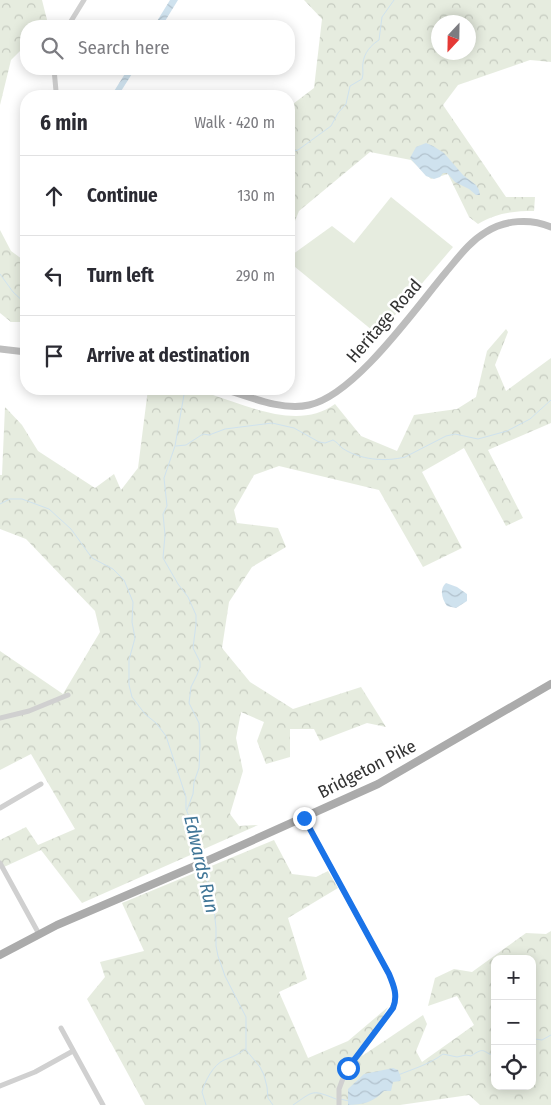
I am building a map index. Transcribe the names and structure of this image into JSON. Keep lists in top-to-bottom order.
{
  "streets": {
    "main road": ["Bridgeton Pike"],
    "street": ["Heritage Road"]
  },
  "water": ["Edwards Run"],
  "north": "bottom",
  "page": {
    "search": "Search here",
    "heading": ["6 min", "Walk · 420 m"],
    "list": [
      ["Continue", "130 m"],
      ["Turn left", "290 m"],
      "Arrive at destination"
    ],
    "map_buttons": ["+", "−"]
  }
}
